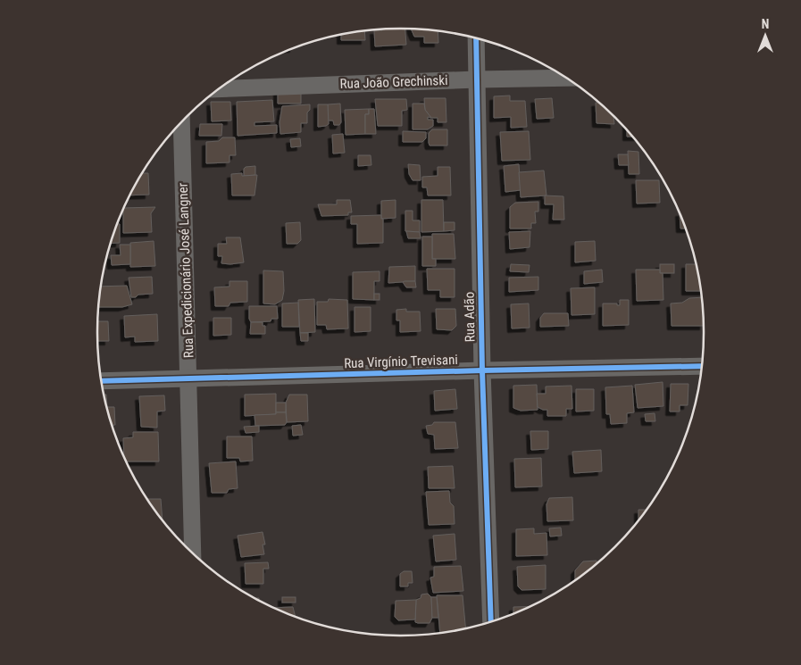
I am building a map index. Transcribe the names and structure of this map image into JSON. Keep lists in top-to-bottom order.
{
  "streets": {
    "street": [
      "Rua João Grechinski",
      "Rua Expedicionário José Langner",
      "Rua Adão",
      "Rua Virgínio Trevisani"
    ]
  },
  "crossings": [
    ["Rua João Grechinski", "Rua Adão"],
    ["Rua Expedicionário José Langner", "Rua Virgínio Trevisani"],
    ["Rua Adão", "Rua Virgínio Trevisani"]
  ],
  "north": "top"
}
